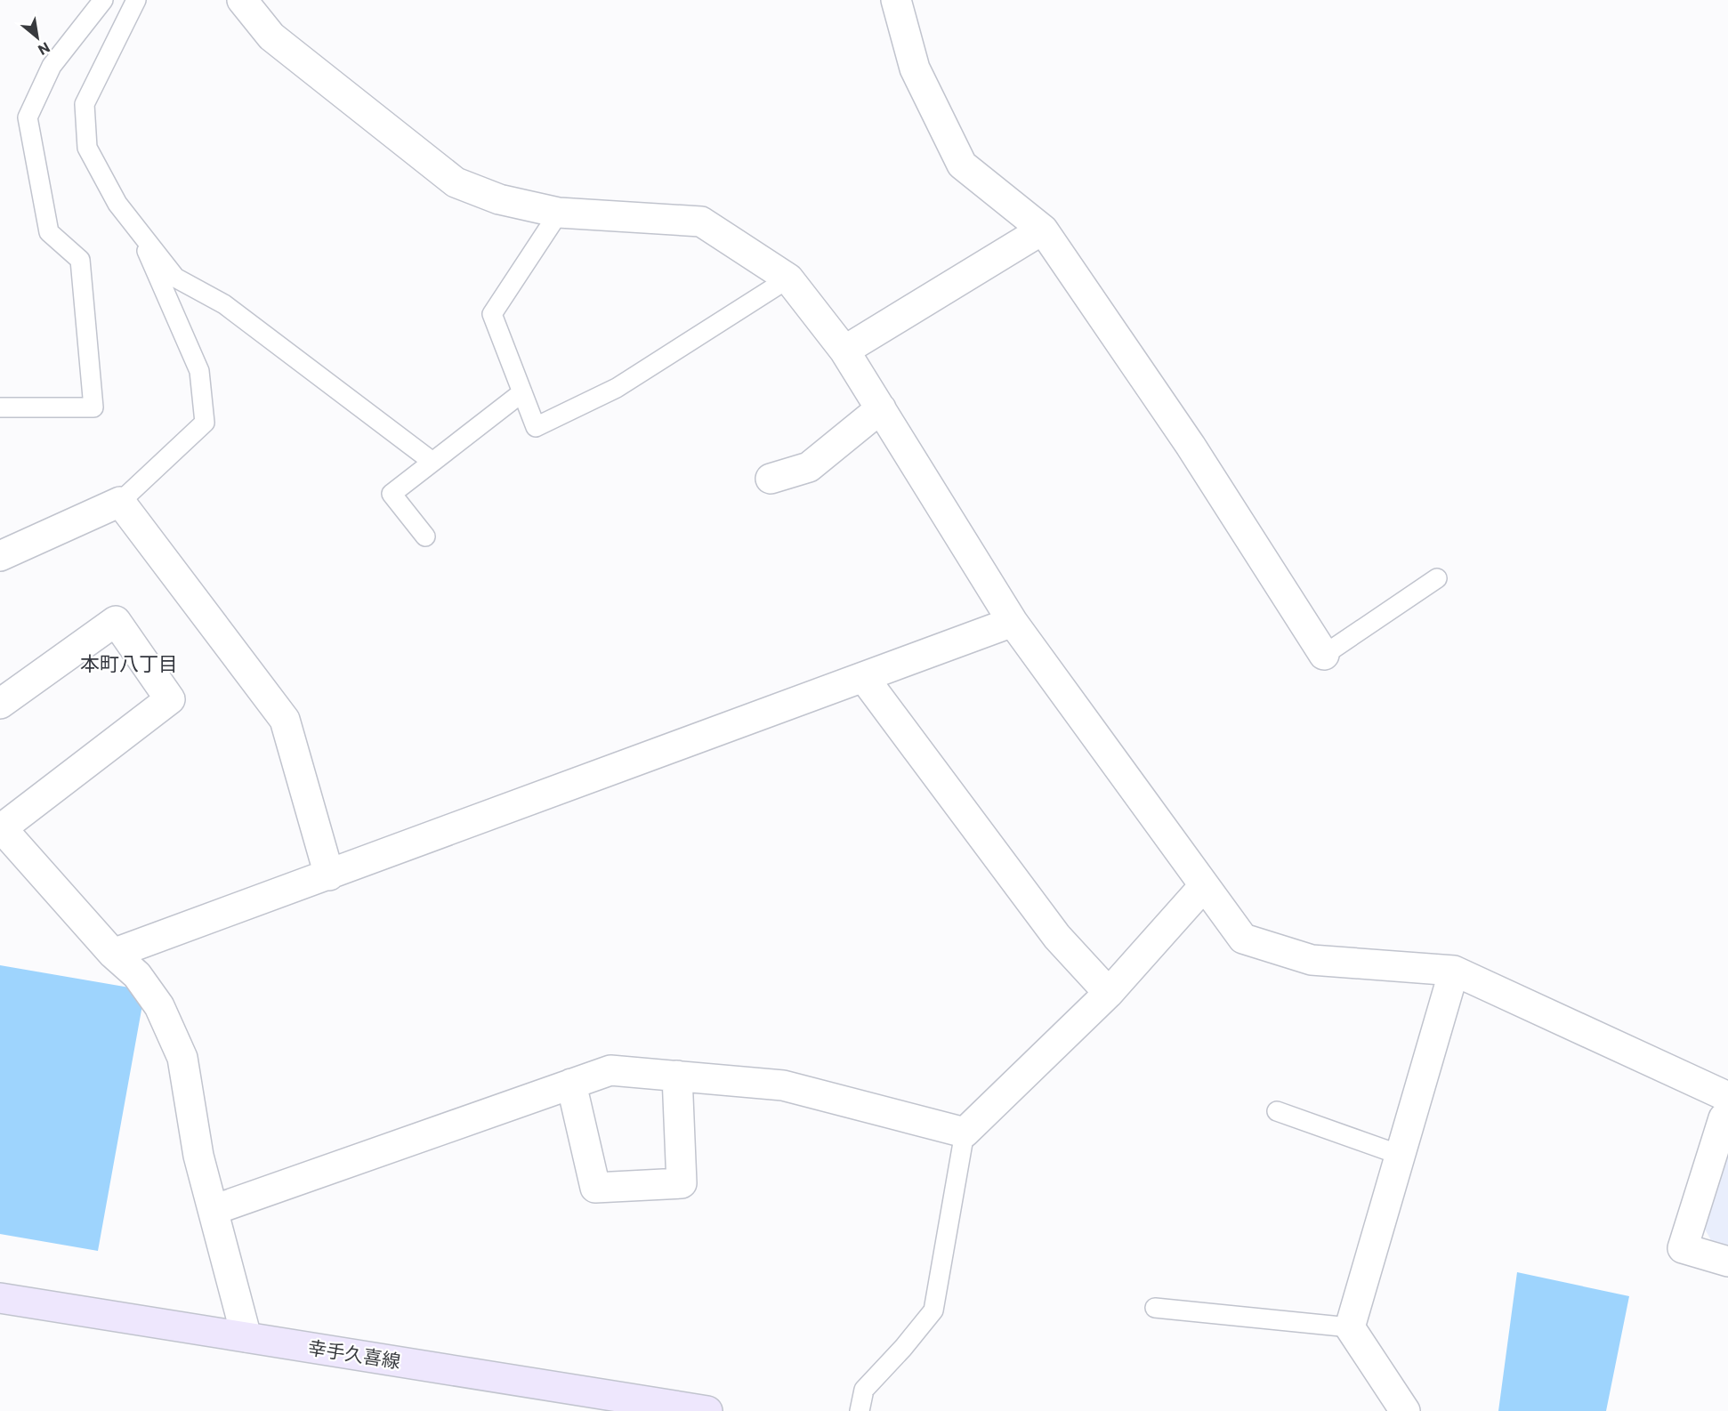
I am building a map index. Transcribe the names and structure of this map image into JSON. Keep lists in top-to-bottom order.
{
  "streets": {
    "main road": ["幸手久喜線"]
  },
  "districts": ["本町八丁目"],
  "north": "bottom right"
}
